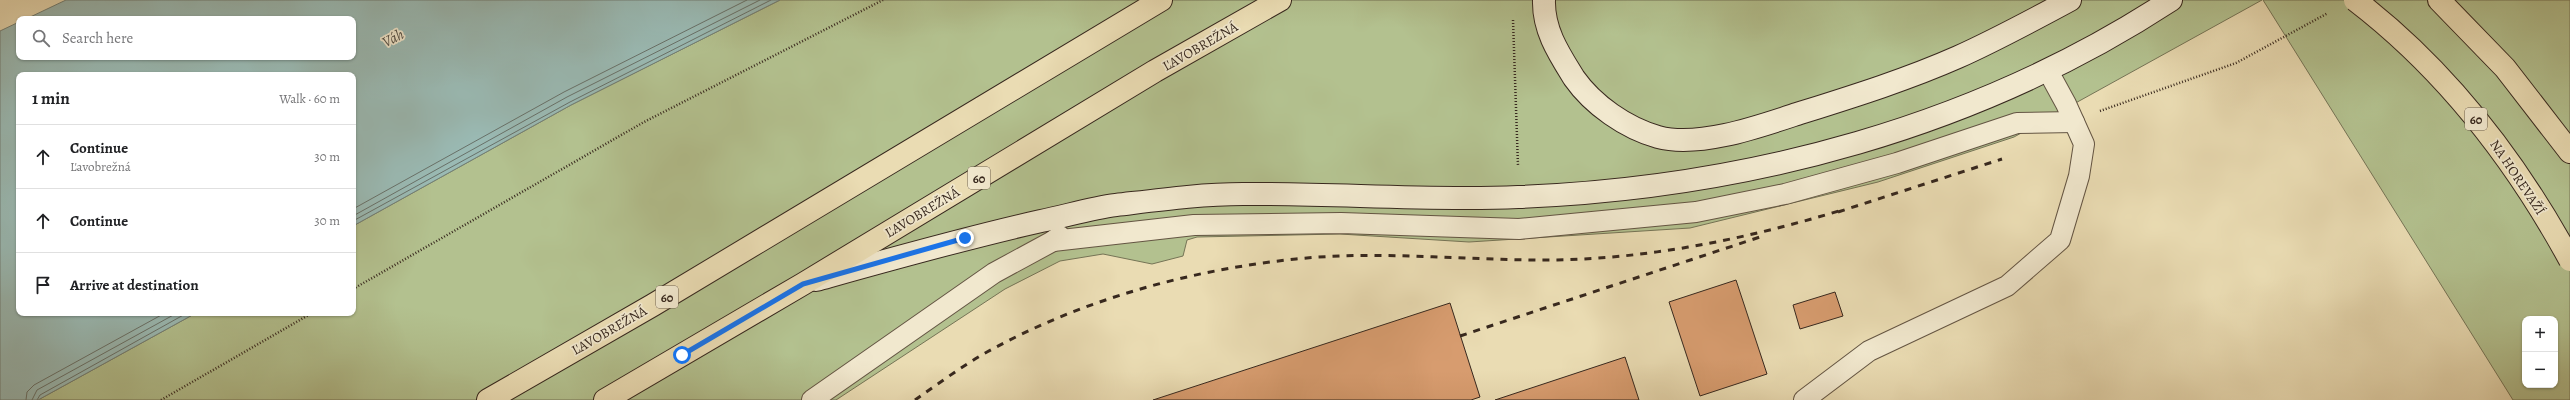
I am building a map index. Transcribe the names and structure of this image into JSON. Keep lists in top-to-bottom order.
{
  "streets": {
    "main road": ["ĽAVOBREŽNÁ", "60", "NA HOREVAŽÍ"]
  },
  "water": ["Váh"],
  "page": {
    "search": "Search here",
    "heading": ["1 min", "Walk · 60 m"],
    "list": [
      ["Continue", "Ľavobrežná", "30 m"],
      ["Continue", "30 m"],
      "Arrive at destination"
    ],
    "map_buttons": ["+", "−"]
  }
}
